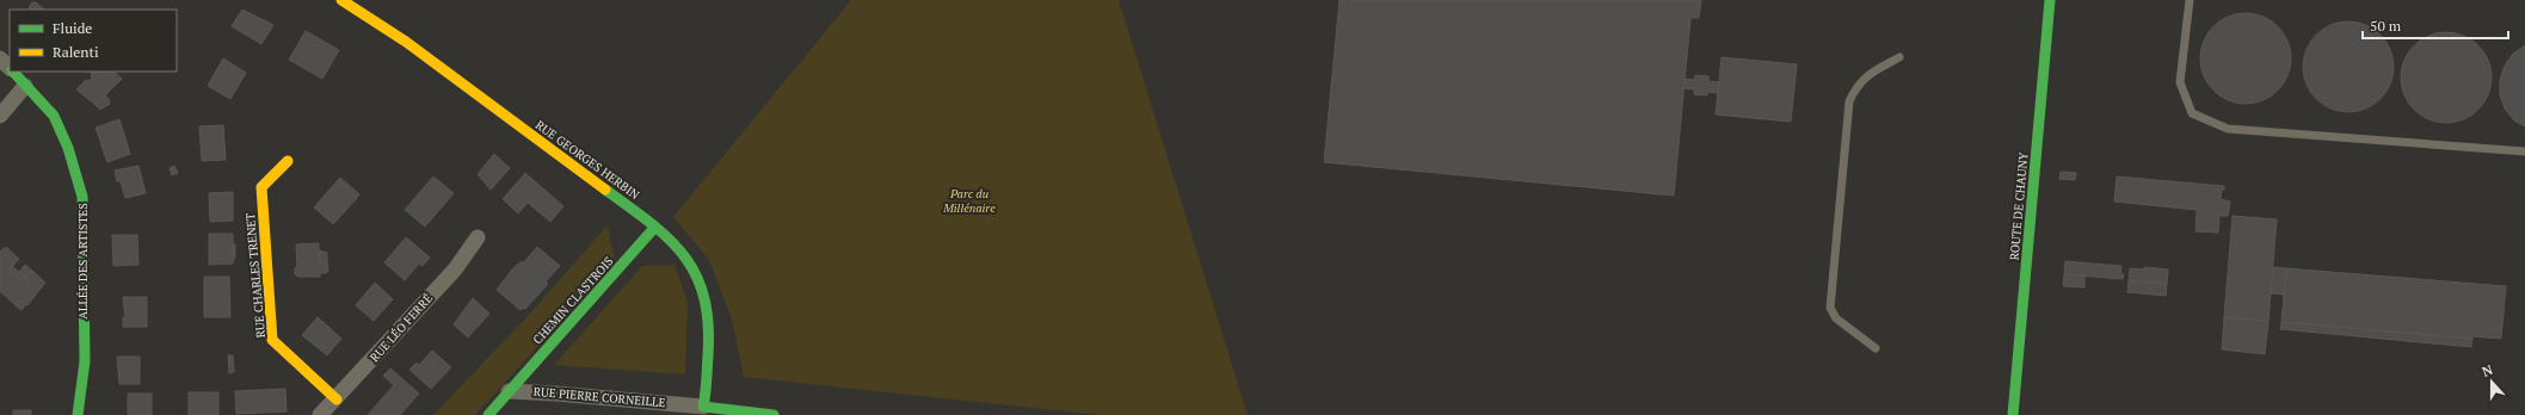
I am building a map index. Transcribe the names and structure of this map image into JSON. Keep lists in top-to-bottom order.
{
  "streets": {
    "street": [
      "RUE GEORGES HERBIN",
      "ROUTE DE CHAUNY",
      "ALLÉE DES ARTISTES",
      "RUE CHARLES TRENET",
      "CHEMIN CLASTROIS",
      "RUE LÉO FERRÉ",
      "RUE PIERRE CORNEILLE"
    ]
  },
  "crossings": [
    ["RUE GEORGES HERBIN", "CHEMIN CLASTROIS"],
    ["RUE GEORGES HERBIN", "RUE PIERRE CORNEILLE"],
    ["RUE CHARLES TRENET", "RUE LÉO FERRÉ"],
    ["CHEMIN CLASTROIS", "RUE PIERRE CORNEILLE"]
  ],
  "parks": ["Parc du Millénaire"],
  "legend": ["Fluide", "Ralenti"],
  "scale_bar": "50 m",
  "north": "top"
}
